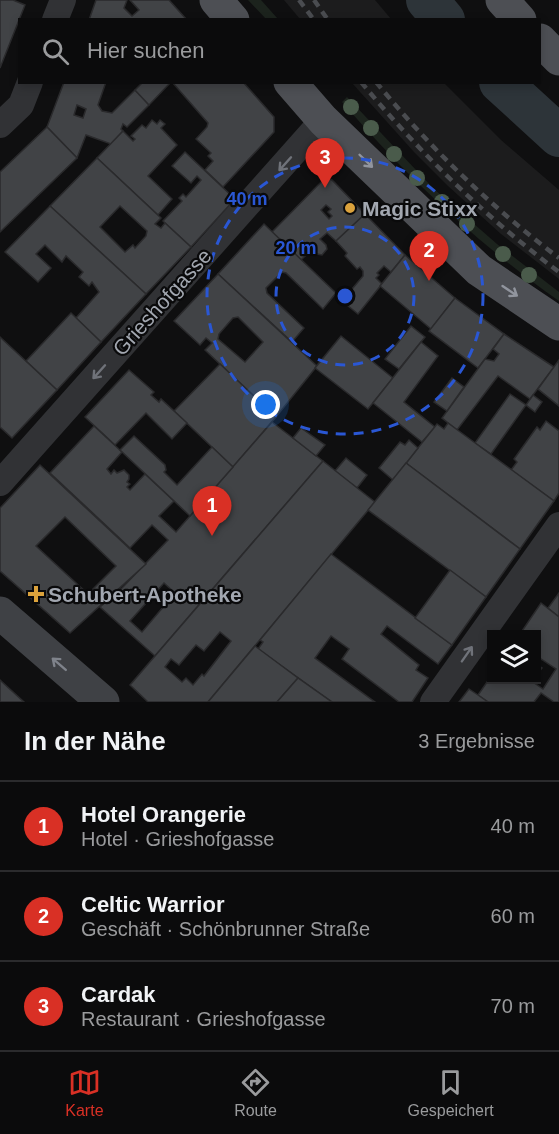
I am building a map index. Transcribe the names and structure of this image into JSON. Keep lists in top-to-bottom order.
{
  "streets": {
    "street": ["Grieshofgasse"]
  },
  "one_way": ["Grieshofgasse"],
  "places": {
    "other": ["Magic Stixx"],
    "health": ["Schubert-Apotheke"]
  },
  "page": {
    "search": "Hier suchen",
    "pins": ["3", "2", "1"],
    "heading": ["In der Nähe", "3 Ergebnisse"],
    "list": [
      {
        "mark": "1",
        "name": "Hotel Orangerie",
        "note": "Hotel · Grieshofgasse",
        "value": "40 m"
      },
      {
        "mark": "2",
        "name": "Celtic Warrior",
        "note": "Geschäft · Schönbrunner Straße",
        "value": "60 m"
      },
      {
        "mark": "3",
        "name": "Cardak",
        "note": "Restaurant · Grieshofgasse",
        "value": "70 m"
      }
    ],
    "nav": ["Karte", "Route", "Gespeichert"]
  },
  "rings": ["40 m", "20 m"]
}
